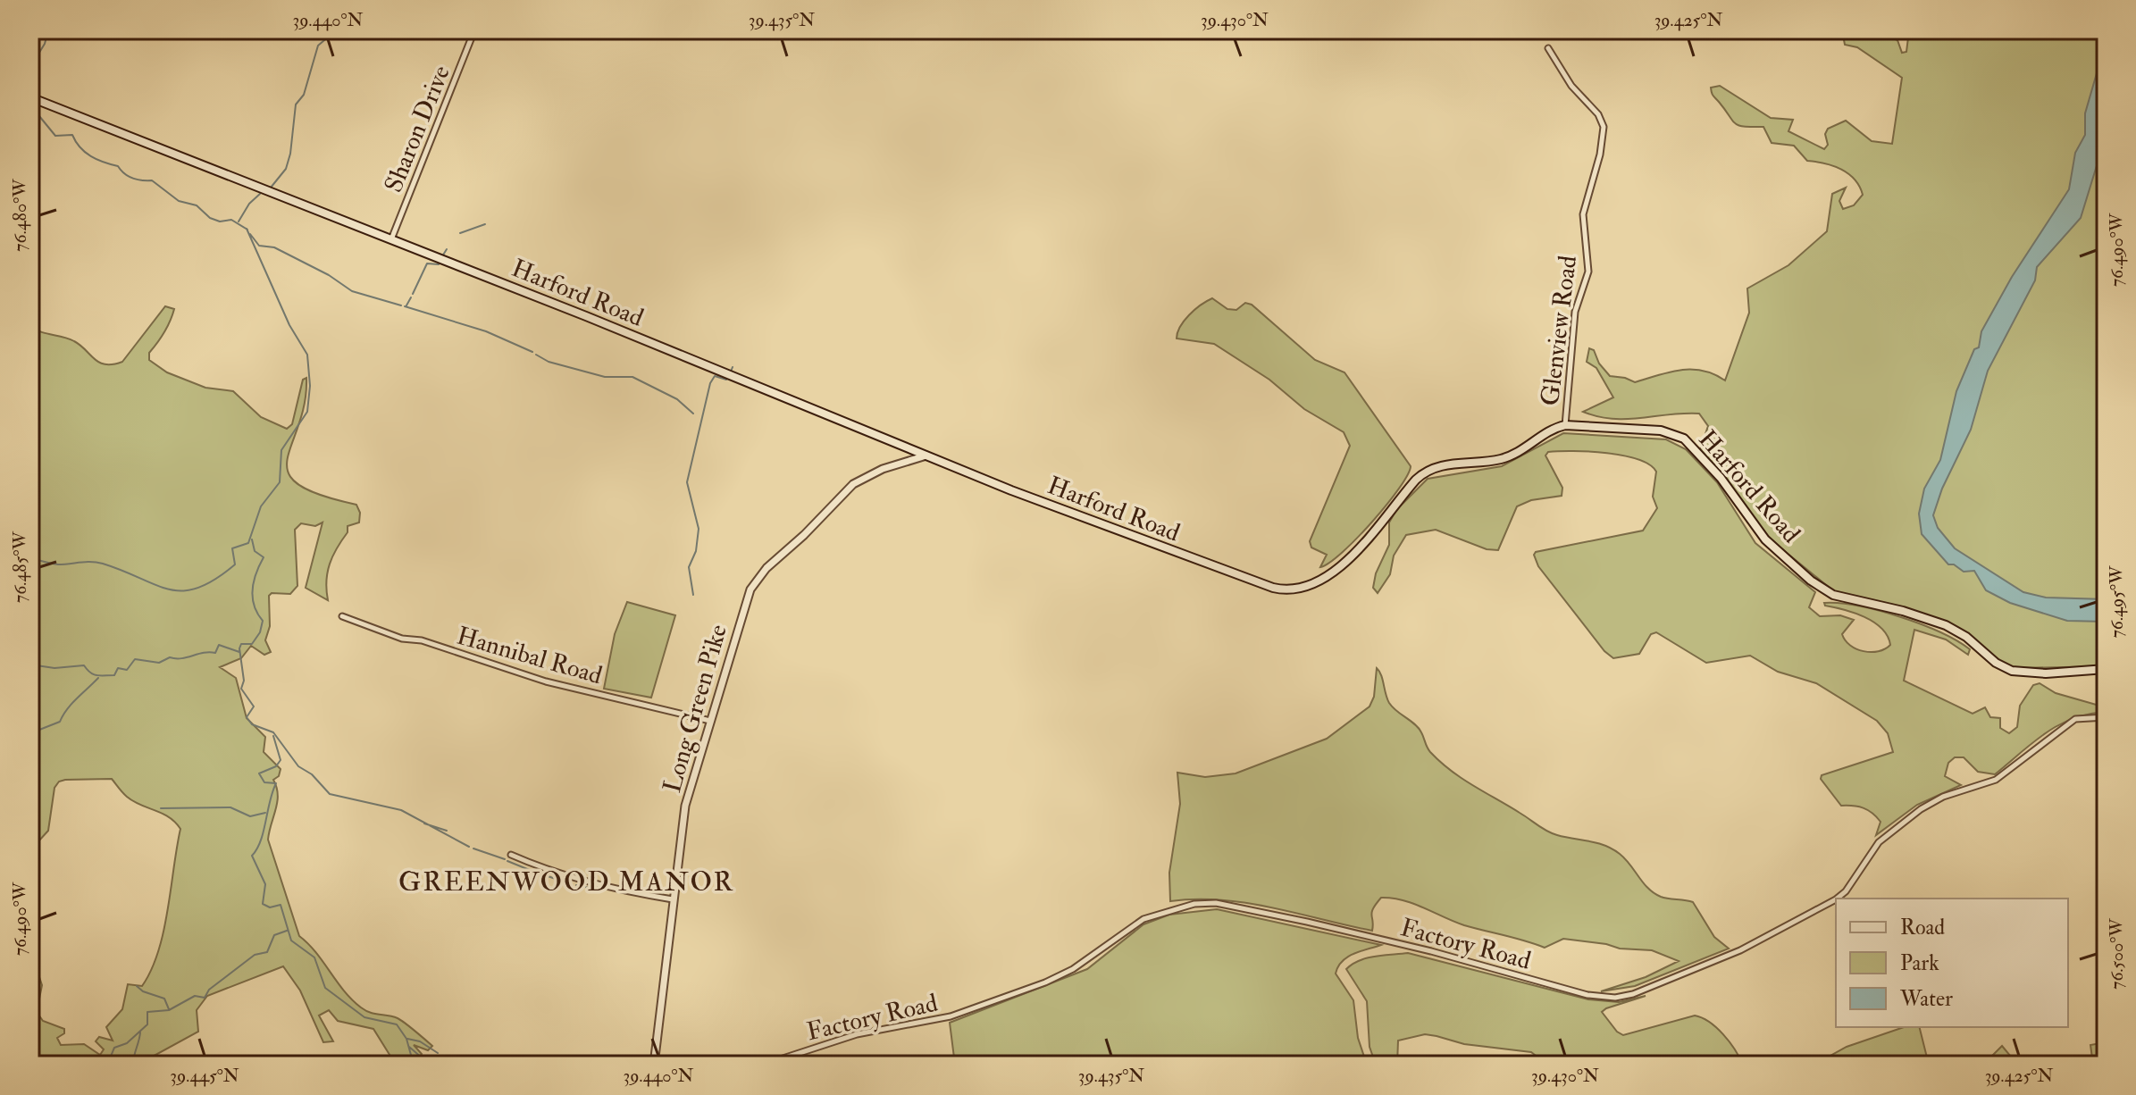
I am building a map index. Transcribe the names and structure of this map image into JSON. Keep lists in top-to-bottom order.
{
  "streets": {
    "main road": ["Harford Road"],
    "street": [
      "Sharon Drive",
      "Glenview Road",
      "Hannibal Road",
      "Long Green Pike",
      "Factory Road"
    ]
  },
  "crossings": [
    ["Sharon Drive", "Harford Road"],
    ["Harford Road", "Glenview Road"],
    ["Harford Road", "Long Green Pike"],
    ["Hannibal Road", "Long Green Pike"]
  ],
  "districts": ["GREENWOOD MANOR"],
  "legend": ["Road", "Park", "Water"],
  "coordinates": [
    "39.440°N",
    "39.435°N",
    "39.430°N",
    "39.425°N",
    "76.480°W",
    "76.490°W",
    "76.485°W",
    "76.495°W",
    "76.500°W",
    "39.445°N"
  ]
}
